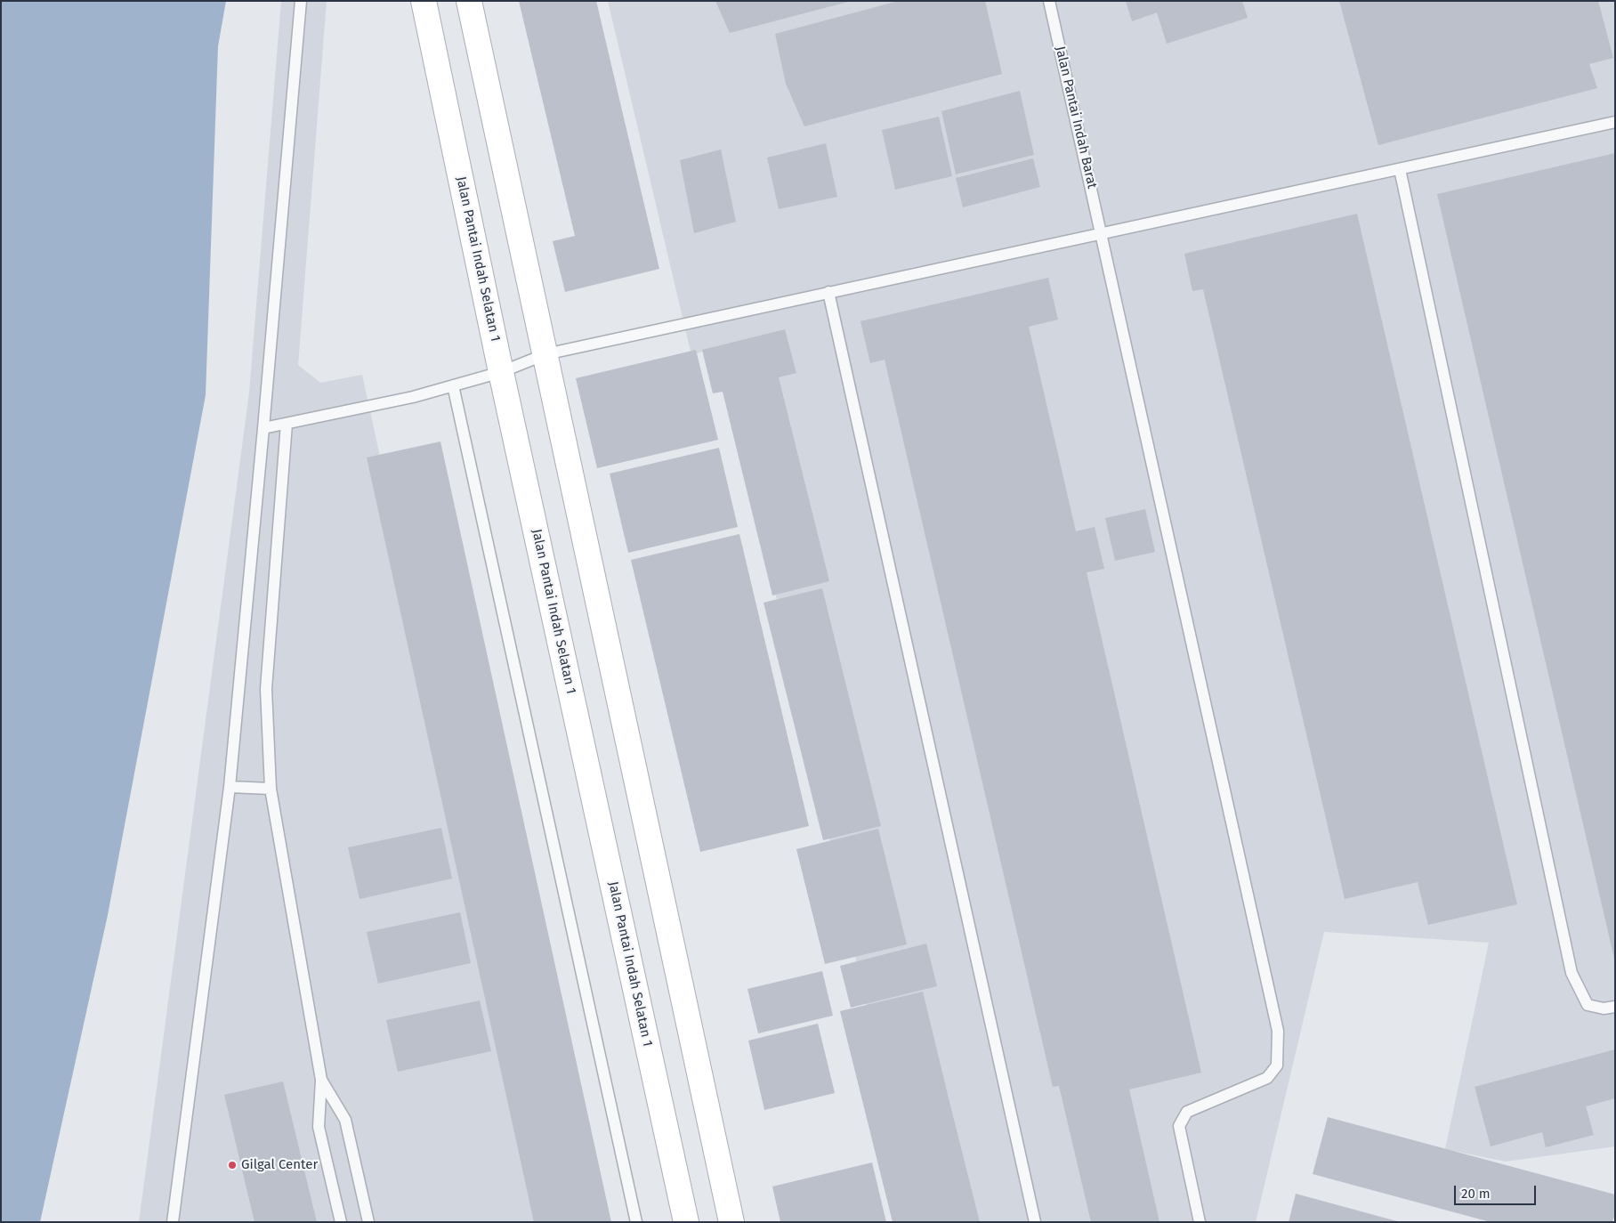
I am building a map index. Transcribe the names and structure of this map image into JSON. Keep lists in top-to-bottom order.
{
  "streets": {
    "street": ["Jalan Pantai Indah Selatan 1"],
    "lane": ["Jalan Pantai Indah Barat"]
  },
  "places": ["Gilgal Center"],
  "scale_bar": "20 m"
}
